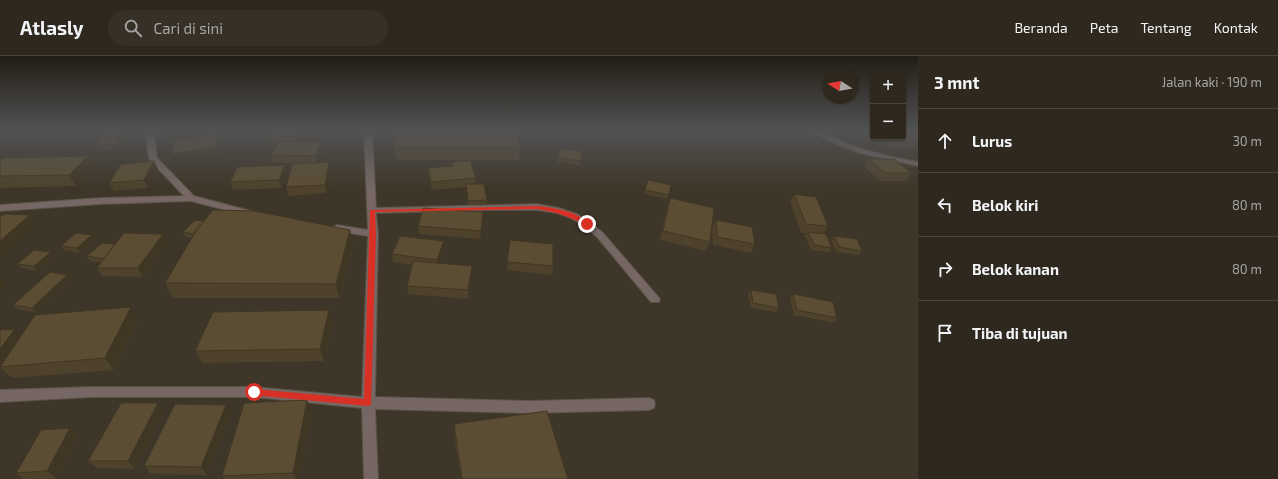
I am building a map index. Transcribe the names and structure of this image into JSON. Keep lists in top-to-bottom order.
{
  "north": "left",
  "page": {
    "header": "Atlasly",
    "search": "Cari di sini",
    "nav": [
      "Beranda",
      "Peta",
      "Tentang",
      "Kontak"
    ],
    "heading": ["3 mnt", "Jalan kaki · 190 m"],
    "map_buttons": ["+", "−"],
    "list": [
      ["Lurus", "30 m"],
      ["Belok kiri", "80 m"],
      ["Belok kanan", "80 m"],
      "Tiba di tujuan"
    ]
  }
}
